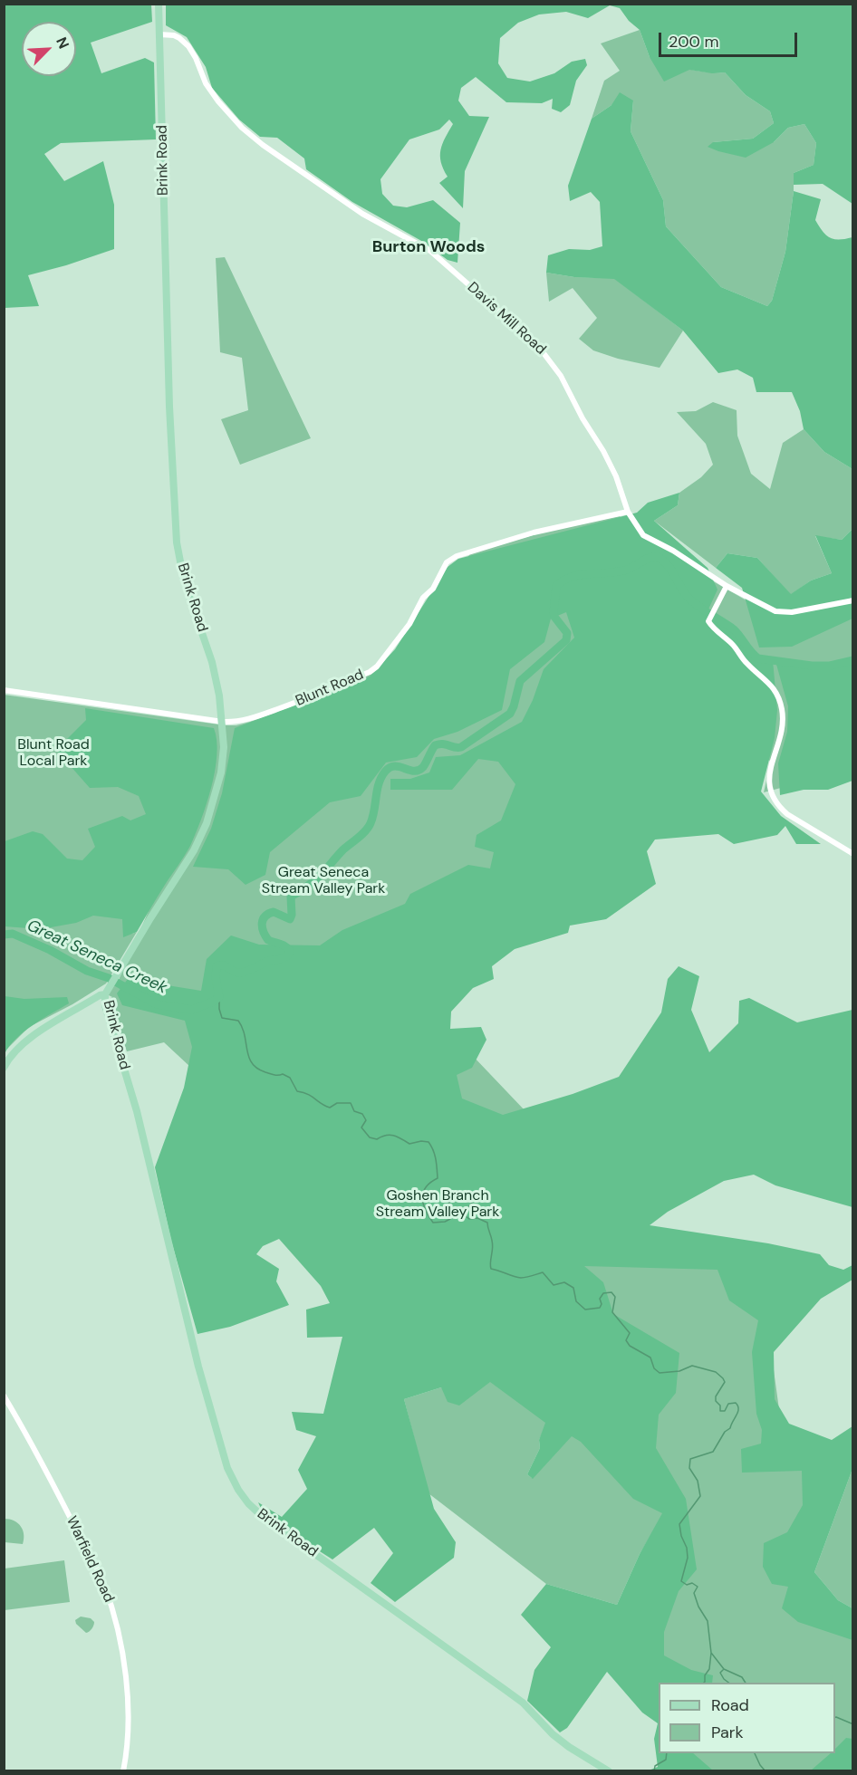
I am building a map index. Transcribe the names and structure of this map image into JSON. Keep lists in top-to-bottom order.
{
  "streets": {
    "main road": ["Brink Road"],
    "street": ["Davis Mill Road", "Blunt Road", "Warfield Road"]
  },
  "crossings": [
    ["Brink Road", "Davis Mill Road"],
    ["Brink Road", "Blunt Road"],
    ["Davis Mill Road", "Blunt Road"]
  ],
  "districts": ["Burton Woods"],
  "water": ["Great Seneca Creek"],
  "parks": ["Blunt Road Local Park", "Great Seneca Stream Valley Park", "Goshen Branch Stream Valley Park"],
  "legend": ["Road", "Park"],
  "scale_bar": "200 m",
  "north": "top right"
}
